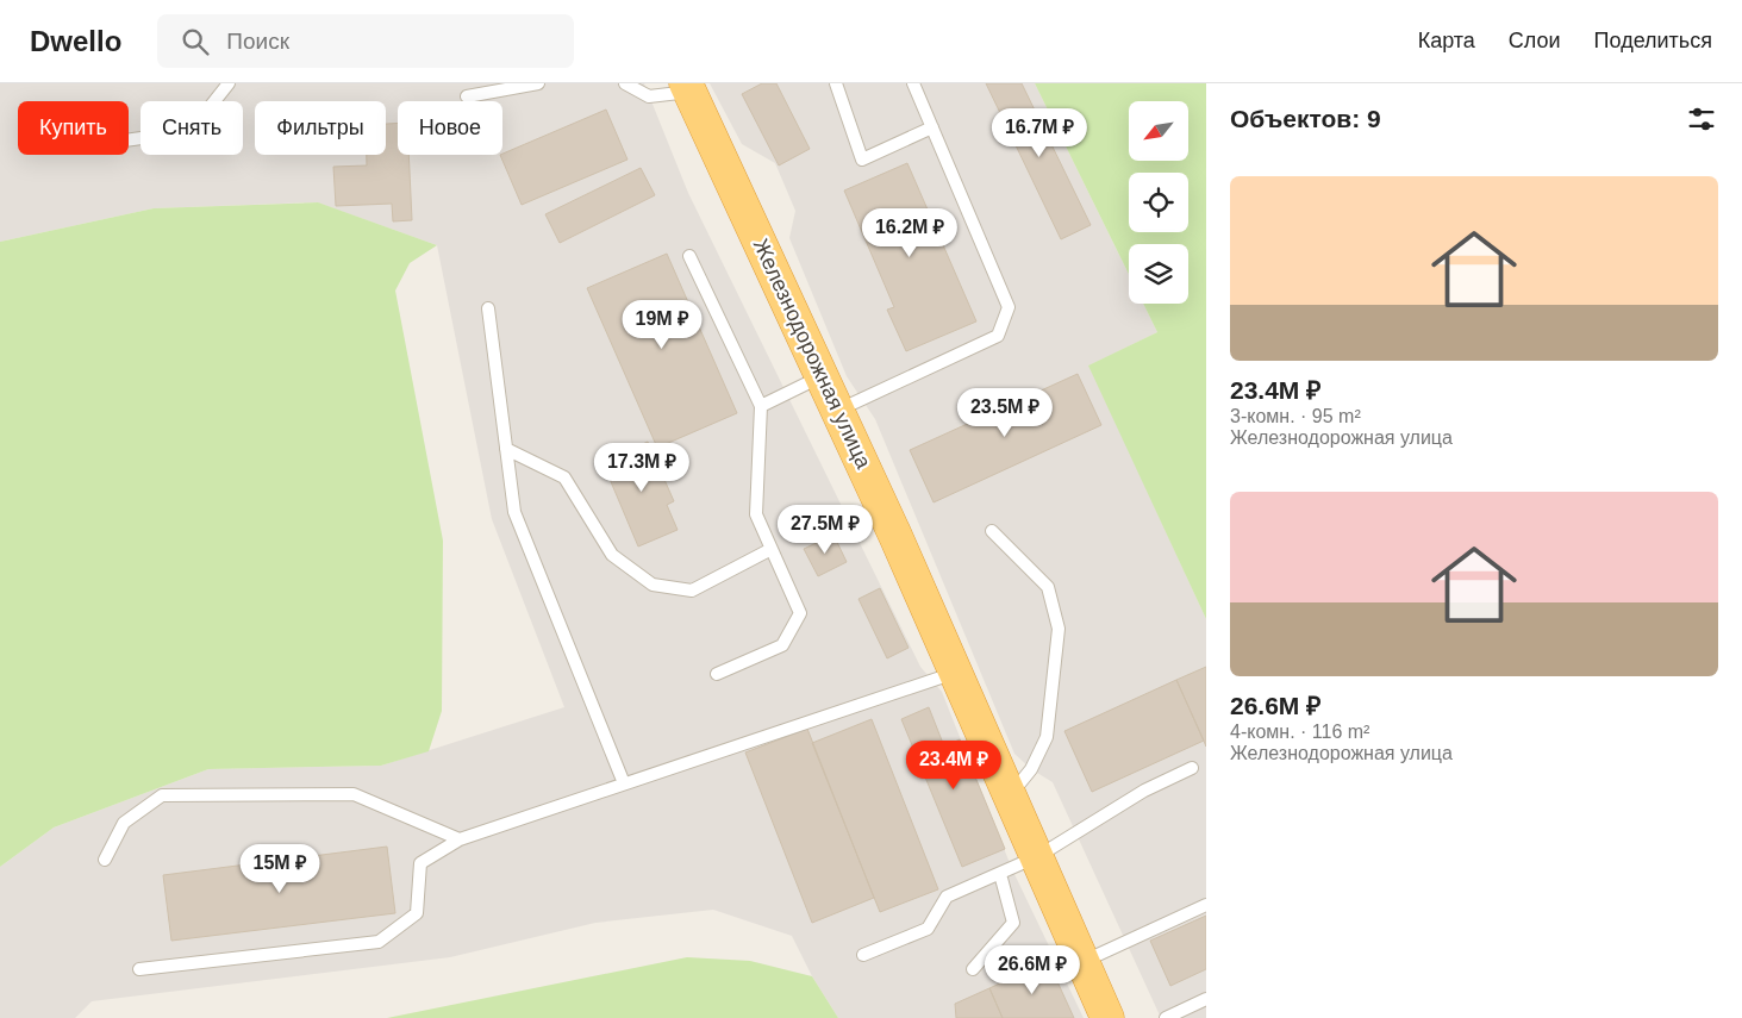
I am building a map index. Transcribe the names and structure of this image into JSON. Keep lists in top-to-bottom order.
{
  "streets": {
    "highway": ["Железнодорожная улица"]
  },
  "north": "bottom left",
  "page": {
    "header": "Dwello",
    "search": "Поиск",
    "nav": ["Карта", "Слои", "Поделиться"],
    "heading": "Объектов: 9",
    "chip": [
      "Купить",
      "Снять",
      "Фильтры",
      "Новое"
    ],
    "price": [
      "16.7M ₽",
      "16.2M ₽",
      "19M ₽",
      "23.5M ₽",
      "17.3M ₽",
      "27.5M ₽",
      "23.4M ₽",
      "15M ₽",
      "26.6M ₽"
    ],
    "list": [
      {
        "name": "23.4M ₽",
        "note": "3-комн. · 95 m² · Железнодорожная улица"
      },
      {
        "name": "26.6M ₽",
        "note": "4-комн. · 116 m² · Железнодорожная улица"
      }
    ]
  }
}
